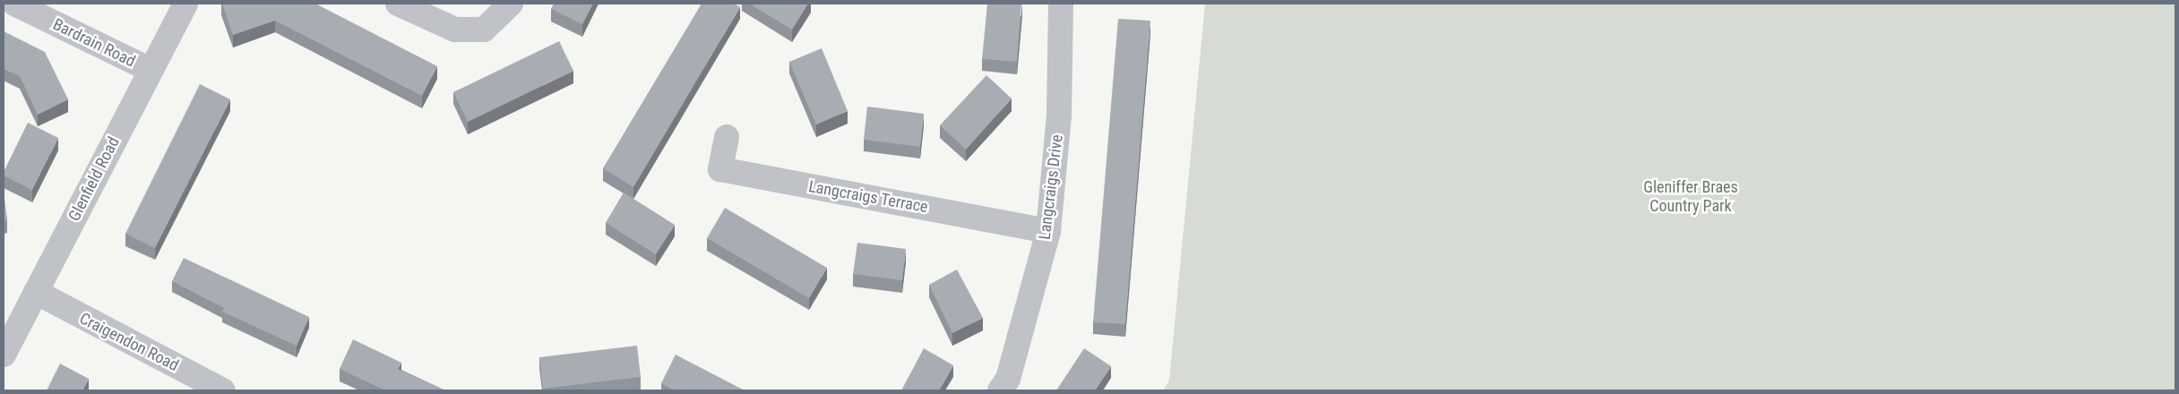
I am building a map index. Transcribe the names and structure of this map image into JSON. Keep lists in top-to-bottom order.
{
  "streets": {
    "street": [
      "Bardrain Road",
      "Glenfield Road",
      "Langcraigs Drive",
      "Langcraigs Terrace",
      "Craigendon Road"
    ]
  },
  "crossings": [
    ["Bardrain Road", "Glenfield Road"],
    ["Glenfield Road", "Craigendon Road"],
    ["Langcraigs Drive", "Langcraigs Terrace"]
  ],
  "parks": ["Gleniffer Braes Country Park"]
}
